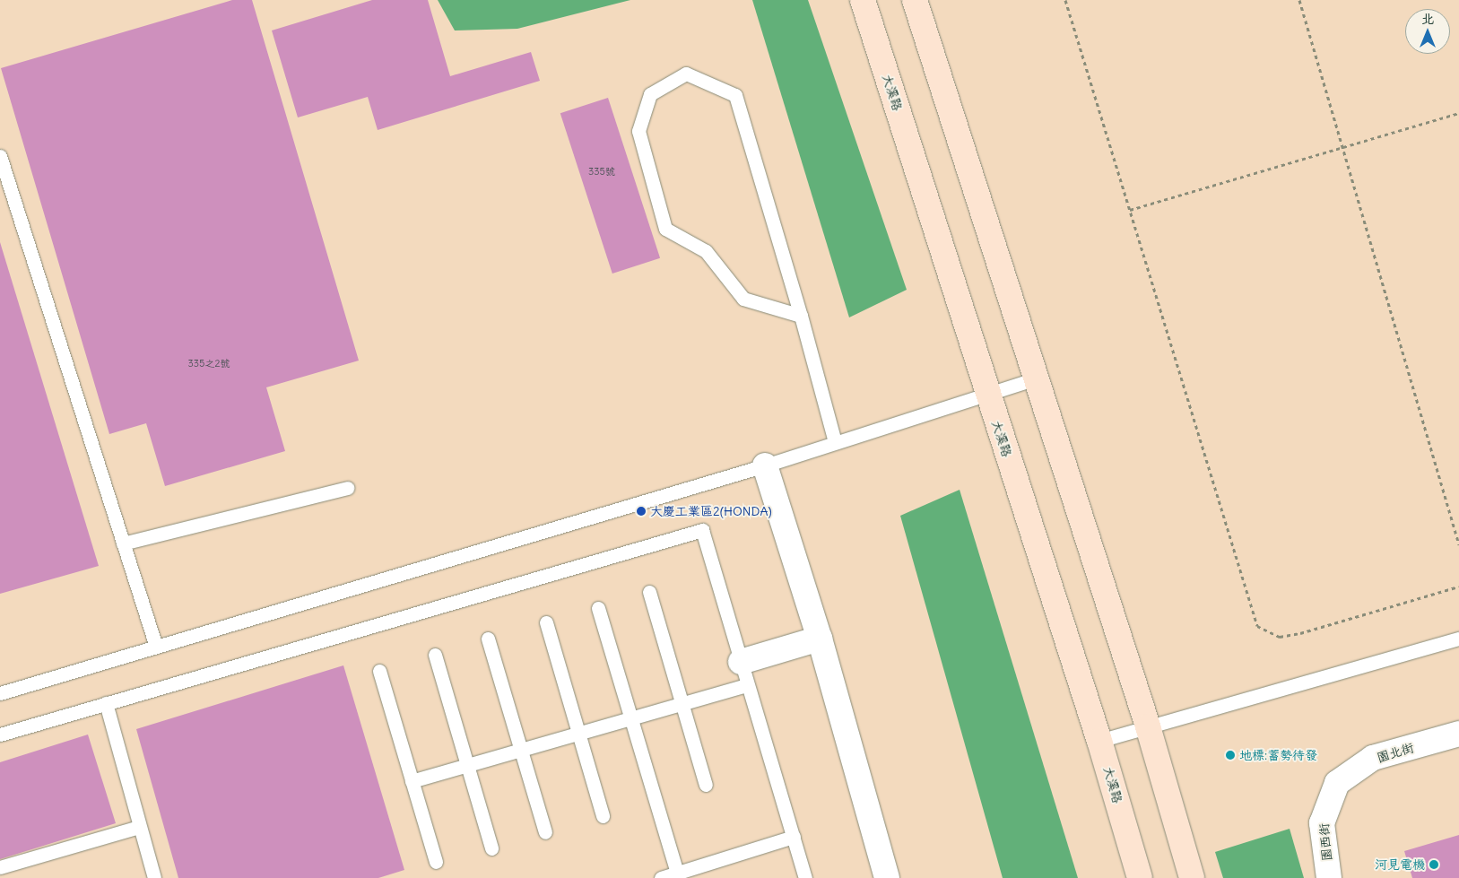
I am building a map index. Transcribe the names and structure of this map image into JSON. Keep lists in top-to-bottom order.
{
  "streets": {
    "main road": ["大溪路"],
    "street": ["園北街", "園西街"]
  },
  "crossings": [
    ["園北街", "園西街"]
  ],
  "places": ["大慶工業區2(HONDA)", "地標:蓄勢待發", "河見電機"],
  "house_numbers": ["335號", "335之2號"],
  "north": "top"
}
